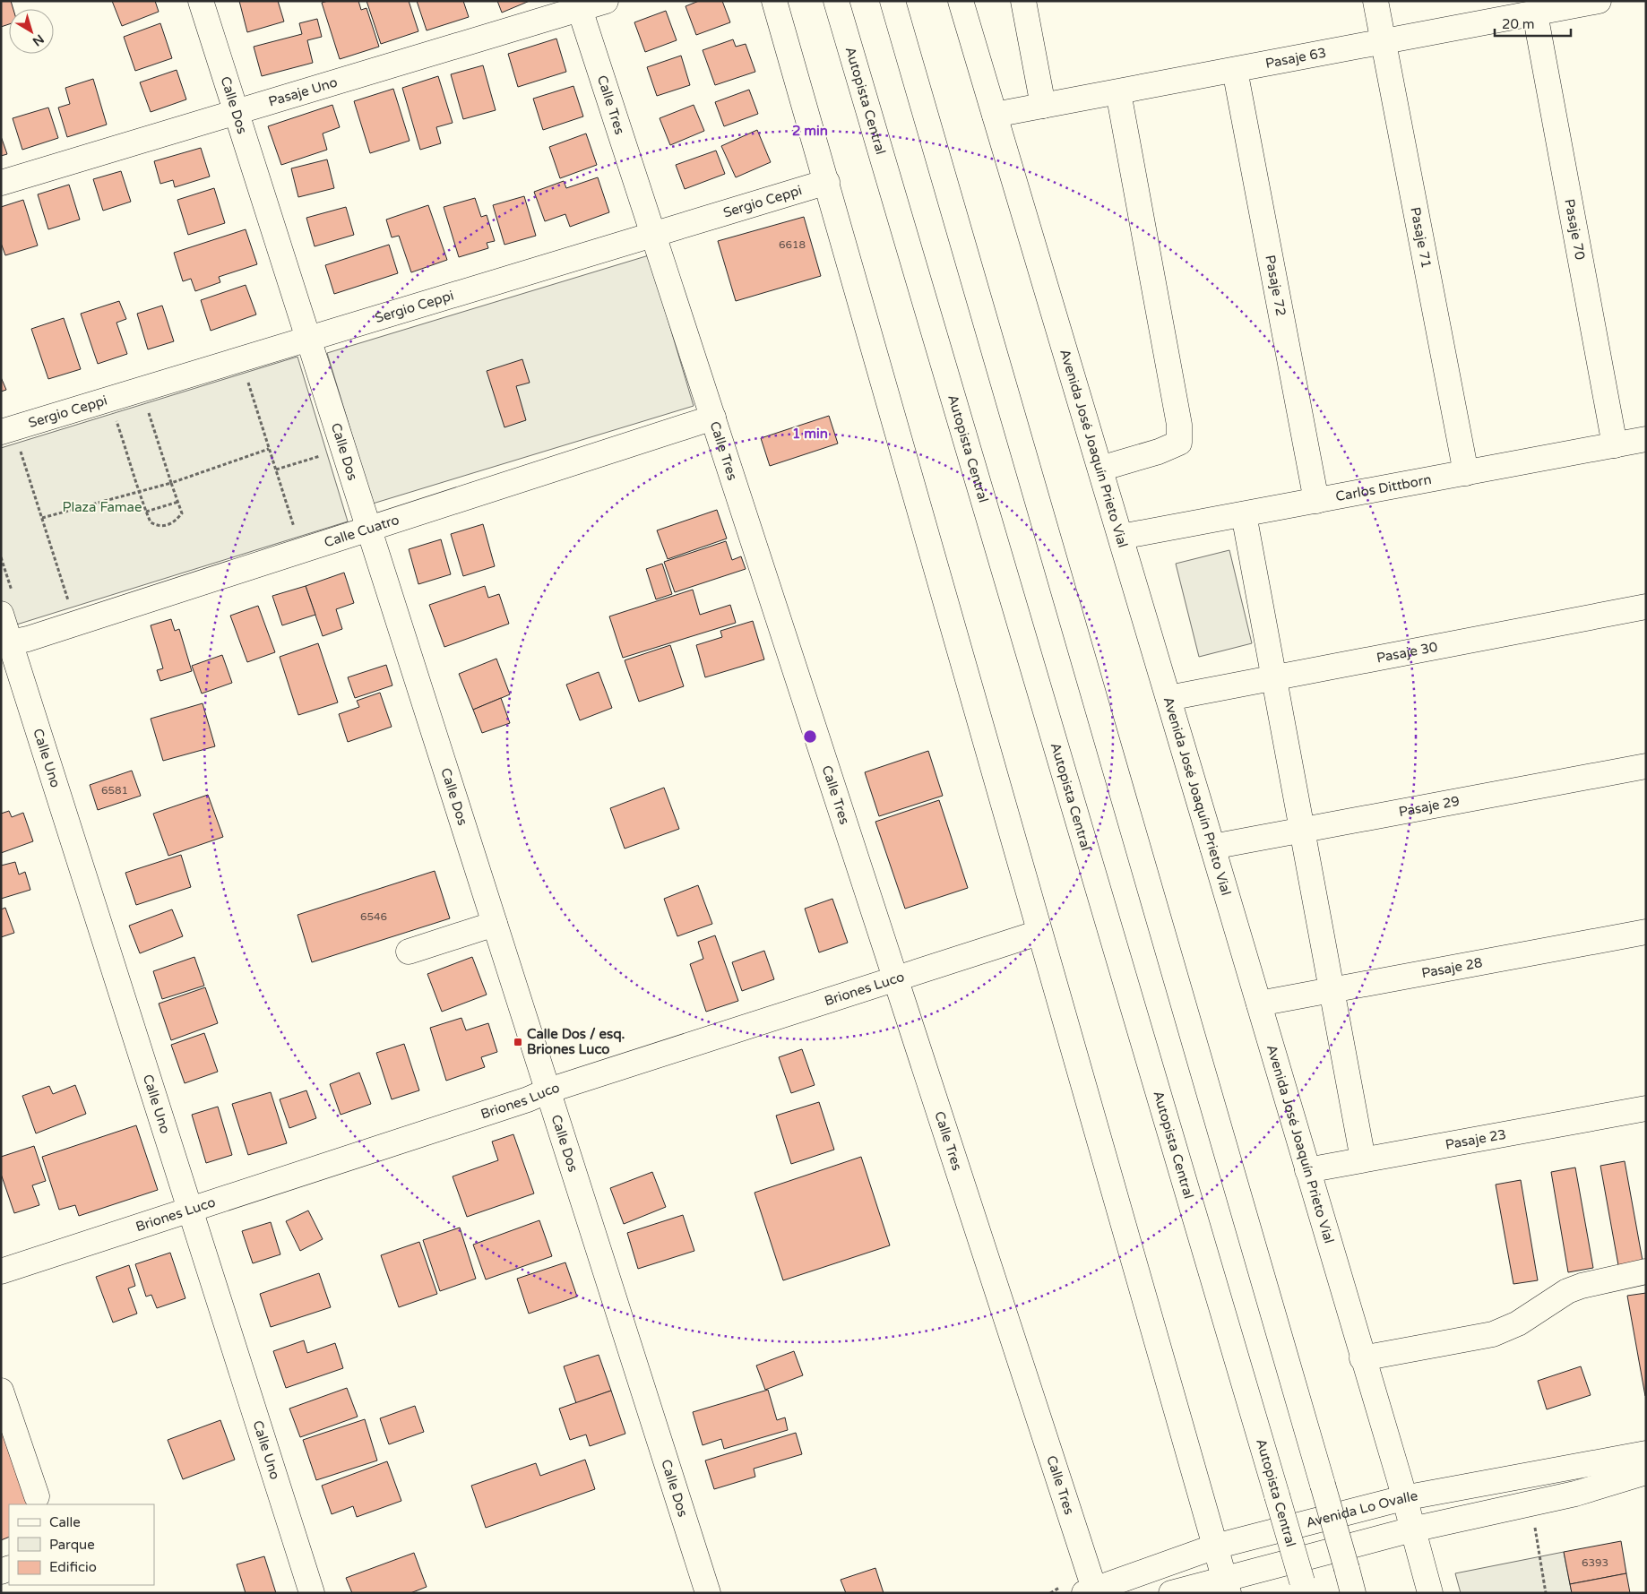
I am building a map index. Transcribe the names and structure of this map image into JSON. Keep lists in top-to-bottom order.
{
  "streets": {
    "main road": [
      "Pasaje 63",
      "Pasaje Uno",
      "Autopista Central",
      "Calle Tres",
      "Calle Dos",
      "Sergio Ceppi",
      "Pasaje 70",
      "Pasaje 71",
      "Pasaje 72",
      "Avenida José Joaquín Prieto Vial",
      "Carlos Dittborn",
      "Calle Cuatro",
      "Pasaje 30",
      "Calle Uno",
      "Pasaje 29",
      "Pasaje 28",
      "Briones Luco",
      "Pasaje 23",
      "Avenida Lo Ovalle"
    ]
  },
  "crossings": [
    ["Pasaje 63", "Pasaje 70"],
    ["Pasaje 63", "Pasaje 71"],
    ["Pasaje 63", "Pasaje 72"],
    ["Pasaje 63", "Avenida José Joaquín Prieto Vial"],
    ["Pasaje Uno", "Calle Tres"],
    ["Pasaje Uno", "Calle Dos"],
    ["Calle Tres", "Sergio Ceppi"],
    ["Calle Tres", "Calle Cuatro"],
    ["Calle Tres", "Briones Luco"],
    ["Calle Tres", "Avenida Lo Ovalle"],
    ["Calle Dos", "Sergio Ceppi"],
    ["Calle Dos", "Calle Cuatro"],
    ["Calle Dos", "Briones Luco"],
    ["Pasaje 70", "Carlos Dittborn"],
    ["Pasaje 71", "Carlos Dittborn"],
    ["Pasaje 72", "Carlos Dittborn"],
    ["Avenida José Joaquín Prieto Vial", "Carlos Dittborn"],
    ["Avenida José Joaquín Prieto Vial", "Pasaje 30"],
    ["Avenida José Joaquín Prieto Vial", "Pasaje 29"],
    ["Avenida José Joaquín Prieto Vial", "Pasaje 28"],
    ["Avenida José Joaquín Prieto Vial", "Pasaje 23"],
    ["Avenida José Joaquín Prieto Vial", "Avenida Lo Ovalle"],
    ["Calle Cuatro", "Calle Uno"],
    ["Calle Uno", "Briones Luco"]
  ],
  "parks": ["Plaza Famae"],
  "places": {
    "transit": ["Calle Dos / esq. Briones Luco"]
  },
  "house_numbers": [
    "6618",
    "6581",
    "6546",
    "6393"
  ],
  "legend": ["Calle", "Parque", "Edificio"],
  "scale_bar": "20 m",
  "north": "bottom right",
  "rings": ["2 min", "1 min"]
}
